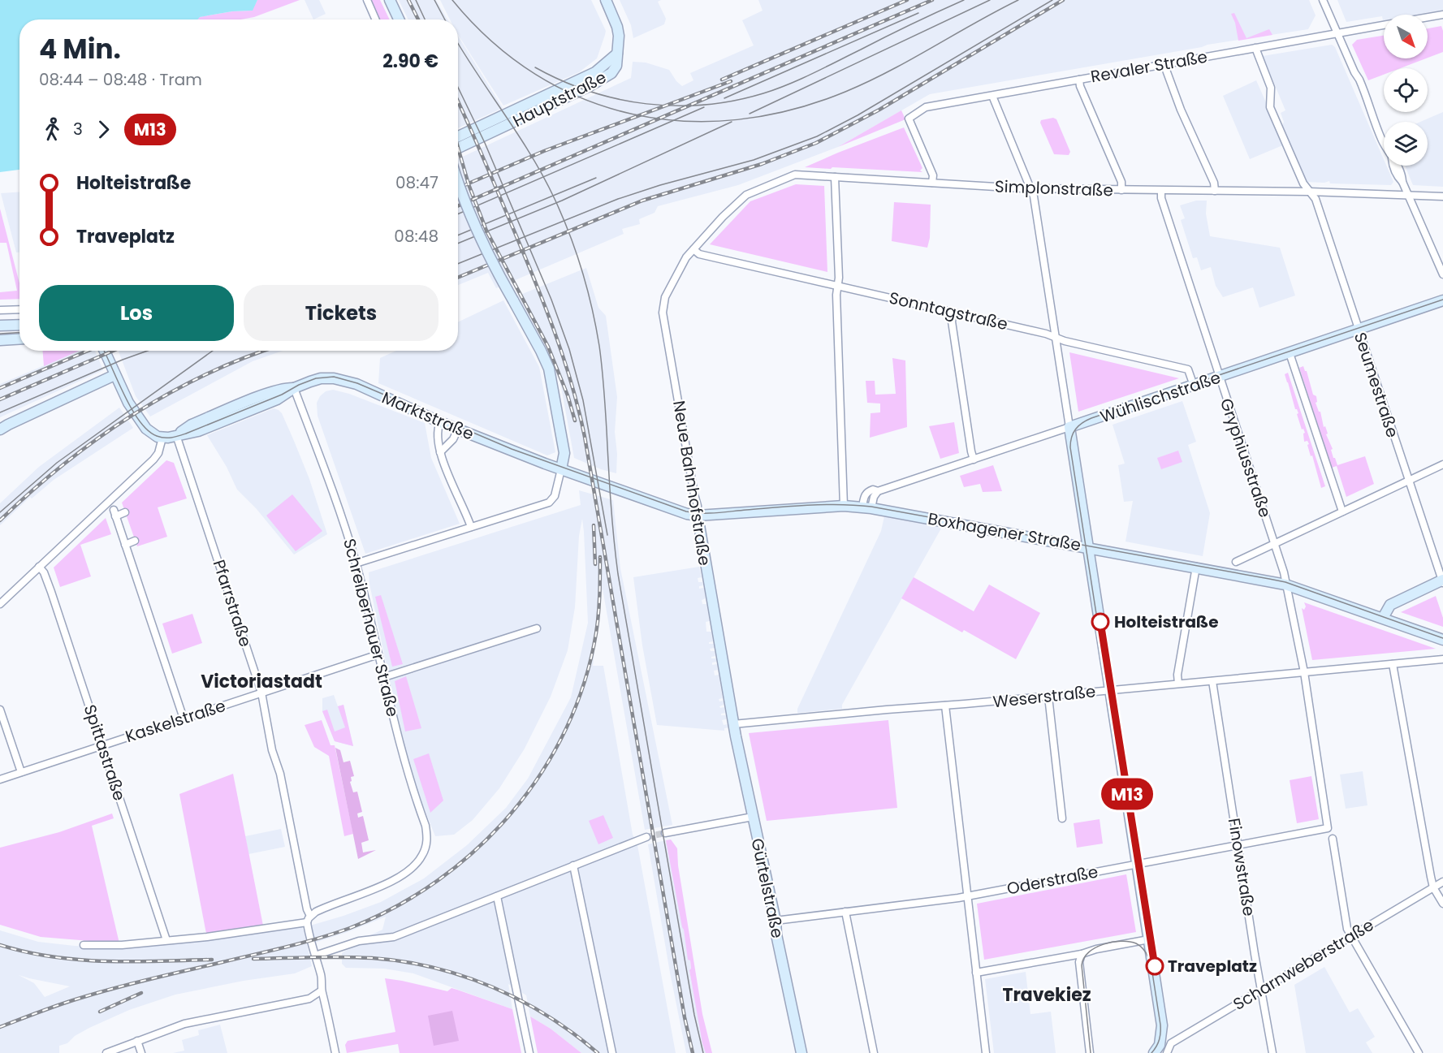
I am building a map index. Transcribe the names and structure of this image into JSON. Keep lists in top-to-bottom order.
{
  "streets": {
    "street": [
      "Revaler Straße",
      "Hauptstraße",
      "Simplonstraße",
      "Sonntagstraße",
      "Seumestraße",
      "Wühlischstraße",
      "Marktstraße",
      "Gryphiusstraße",
      "Neue Bahnhofstraße",
      "Boxhagener Straße",
      "Pfarrstraße",
      "Schreiberhauer Straße",
      "Weserstraße",
      "Kaskelstraße",
      "Spittastraße",
      "Finowstraße",
      "Oderstraße",
      "Gürtelstraße",
      "Scharnweberstraße"
    ]
  },
  "crossings": [
    ["Revaler Straße", "Simplonstraße"],
    ["Revaler Straße", "Seumestraße"],
    ["Simplonstraße", "Sonntagstraße"],
    ["Simplonstraße", "Seumestraße"],
    ["Simplonstraße", "Gryphiusstraße"],
    ["Simplonstraße", "Neue Bahnhofstraße"],
    ["Sonntagstraße", "Wühlischstraße"],
    ["Sonntagstraße", "Neue Bahnhofstraße"],
    ["Seumestraße", "Wühlischstraße"],
    ["Wühlischstraße", "Gryphiusstraße"],
    ["Wühlischstraße", "Boxhagener Straße"],
    ["Marktstraße", "Boxhagener Straße"],
    ["Marktstraße", "Pfarrstraße"],
    ["Marktstraße", "Schreiberhauer Straße"],
    ["Gryphiusstraße", "Boxhagener Straße"],
    ["Gryphiusstraße", "Weserstraße"],
    ["Gryphiusstraße", "Oderstraße"],
    ["Neue Bahnhofstraße", "Boxhagener Straße"],
    ["Neue Bahnhofstraße", "Weserstraße"],
    ["Neue Bahnhofstraße", "Gürtelstraße"],
    ["Pfarrstraße", "Schreiberhauer Straße"],
    ["Pfarrstraße", "Kaskelstraße"],
    ["Schreiberhauer Straße", "Kaskelstraße"],
    ["Weserstraße", "Finowstraße"],
    ["Weserstraße", "Gürtelstraße"],
    ["Kaskelstraße", "Spittastraße"],
    ["Finowstraße", "Oderstraße"],
    ["Finowstraße", "Scharnweberstraße"],
    ["Oderstraße", "Gürtelstraße"]
  ],
  "districts": ["Victoriastadt", "Travekiez"],
  "places": ["Holteistraße", "Traveplatz"],
  "lines": ["tram line M13"],
  "north": "bottom right",
  "page": {
    "on_map": "M13",
    "heading": ["4 Min.", "08:44 – 08:48 · Tram", "2.90 €"],
    "legs": ["3", "M13"],
    "list": [
      {
        "name": "Holteistraße",
        "value": "08:47"
      },
      {
        "name": "Traveplatz",
        "value": "08:48"
      }
    ],
    "buttons": ["Los", "Tickets"]
  }
}
